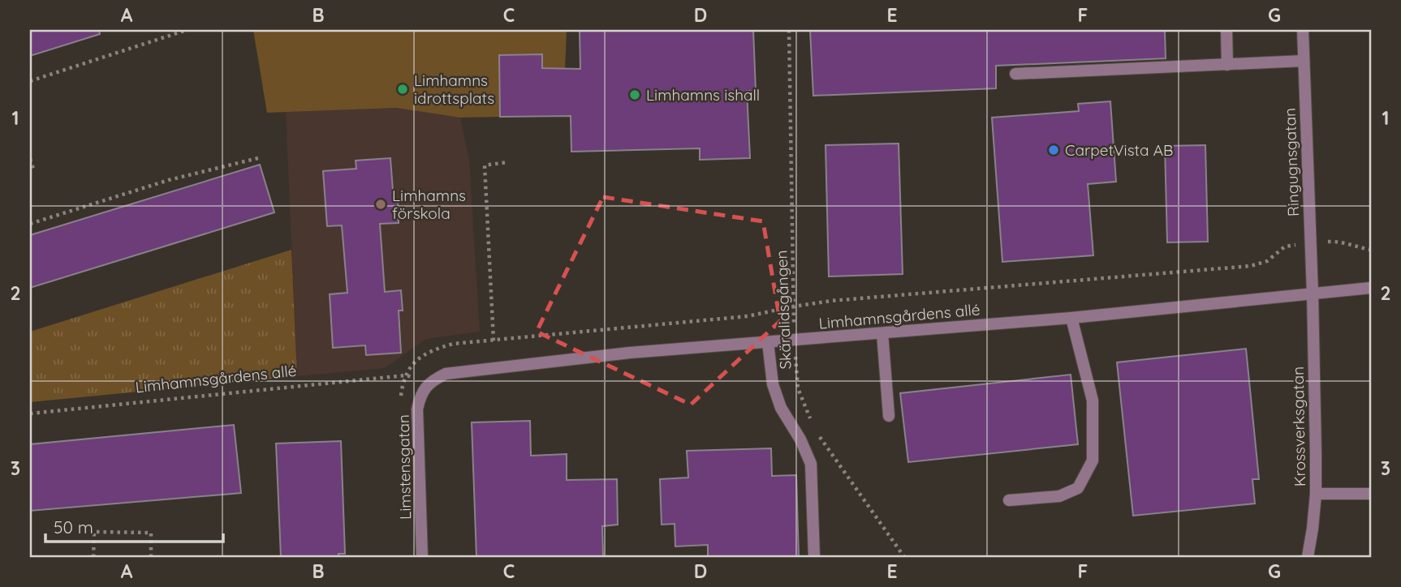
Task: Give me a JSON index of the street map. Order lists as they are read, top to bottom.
{
  "streets": {
    "street": [
      "Ringugnsgatan",
      "Limhamnsgårdens allé",
      "Krossverksgatan",
      "Limstensgatan"
    ],
    "path": ["Skäralidsgången"]
  },
  "crossings": [
    ["Ringugnsgatan", "Limhamnsgårdens allé"],
    ["Ringugnsgatan", "Krossverksgatan"],
    ["Skäralidsgången", "Limhamnsgårdens allé"],
    ["Limhamnsgårdens allé", "Krossverksgatan"],
    ["Limhamnsgårdens allé", "Limstensgatan"]
  ],
  "places": [
    "Limhamns idrottsplats",
    "Limhamns ishall",
    "CarpetVista AB",
    "Limhamns förskola"
  ],
  "scale_bar": "50 m",
  "grid": {
    "columns": [
      "A",
      "B",
      "C",
      "D",
      "E",
      "F",
      "G"
    ],
    "rows": ["1", "2", "3"]
  }
}
